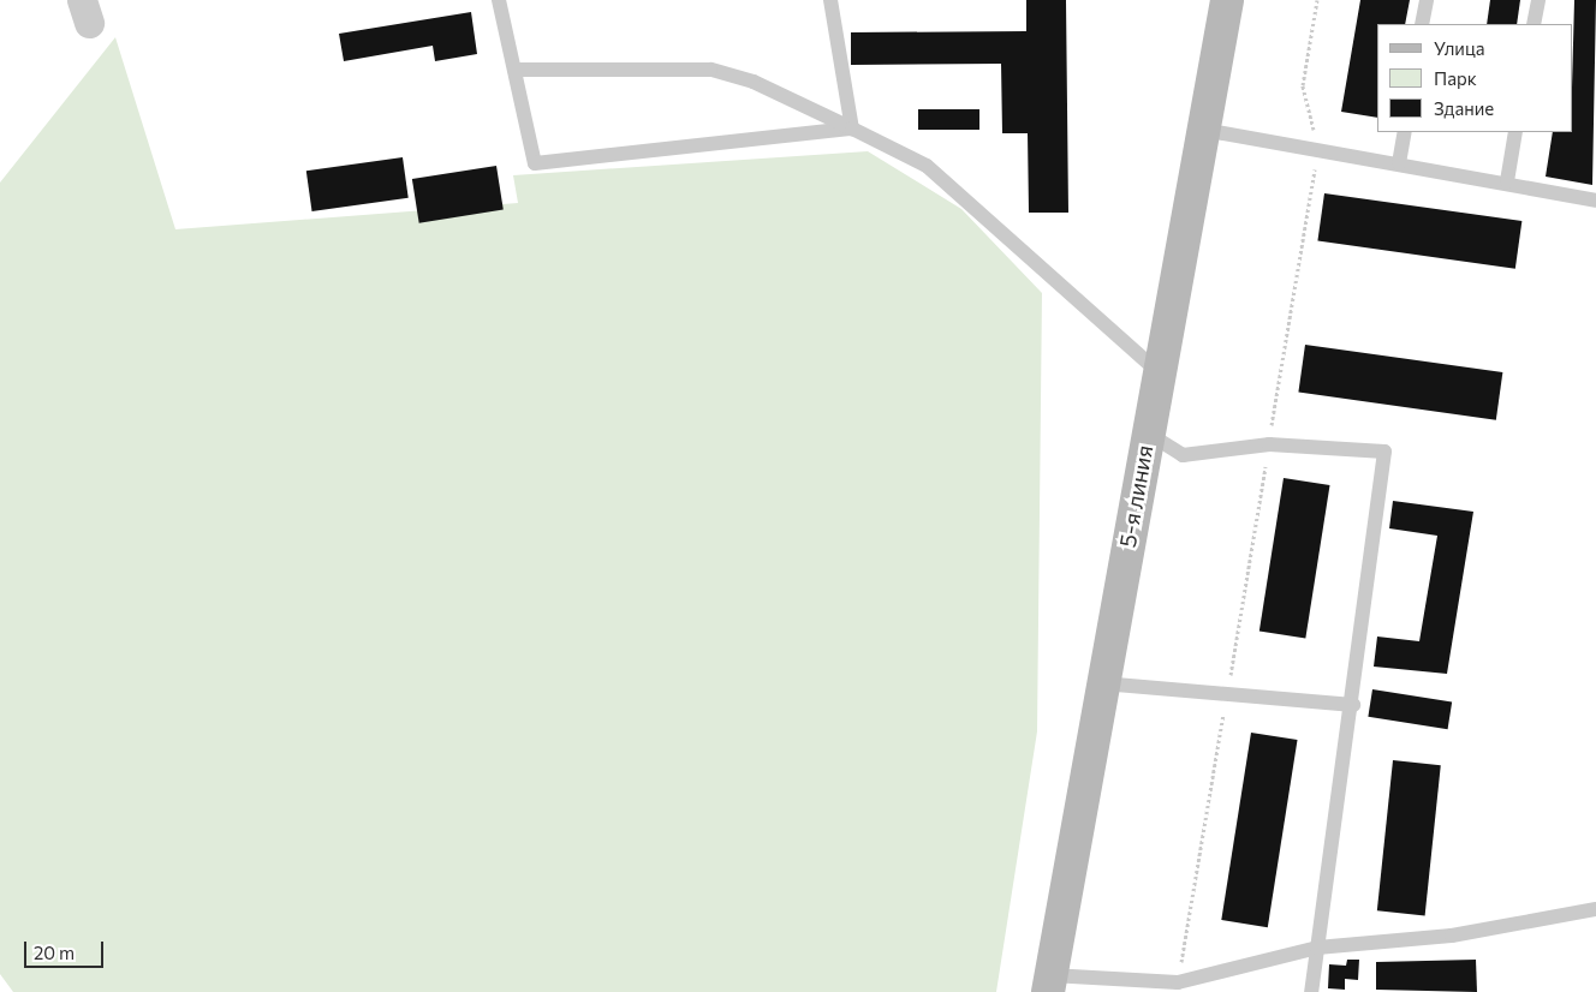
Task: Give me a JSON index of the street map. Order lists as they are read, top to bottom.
{
  "streets": {
    "street": ["5-я линия"]
  },
  "legend": ["Улица", "Парк", "Здание"],
  "scale_bar": "20 m"
}
